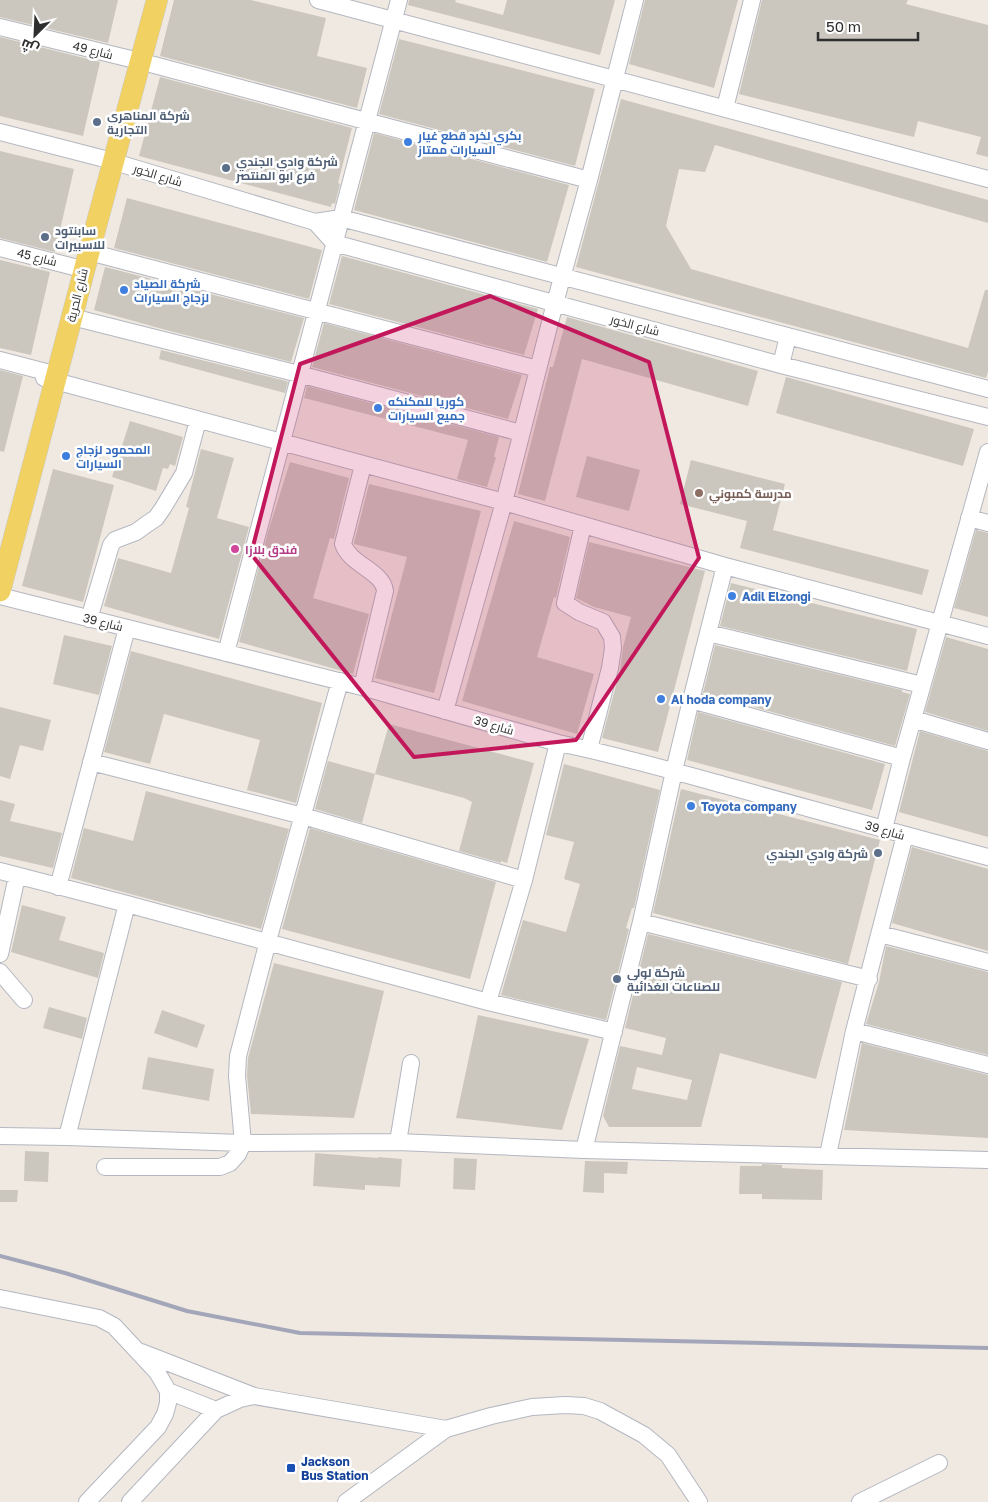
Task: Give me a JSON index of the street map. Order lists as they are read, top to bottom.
{
  "streets": {
    "main road": ["شارع الحرية"],
    "street": [
      "شارع 49",
      "شارع الخور",
      "شارع 45",
      "شارع 39"
    ]
  },
  "crossings": [
    ["شارع 49", "شارع الحرية"],
    ["شارع الخور", "شارع الحرية"],
    ["شارع 45", "شارع الحرية"]
  ],
  "places": {
    "other": [
      "شركة المناهري التجارية",
      "بكري لخرد قطع غيار السيارات ممتاز",
      "شركة وادي الجندي فرع ابو المنتصر",
      "سابنتود للاسبيرات",
      "شركة الصياد لزجاج السيارات",
      "كوريا للمكنكه جميع السيارات",
      "المحمود لزجاج السيارات",
      "مدرسة كمبوني",
      "فندق بلازا",
      "Adil Elzongi",
      "Al hoda company",
      "Toyota company",
      "شركة وادي الجندي",
      "شركة لولي للصناعات الغذائية"
    ],
    "transit": ["Jackson Bus Station"]
  },
  "scale_bar": "50 m",
  "north": "bottom left"
}
